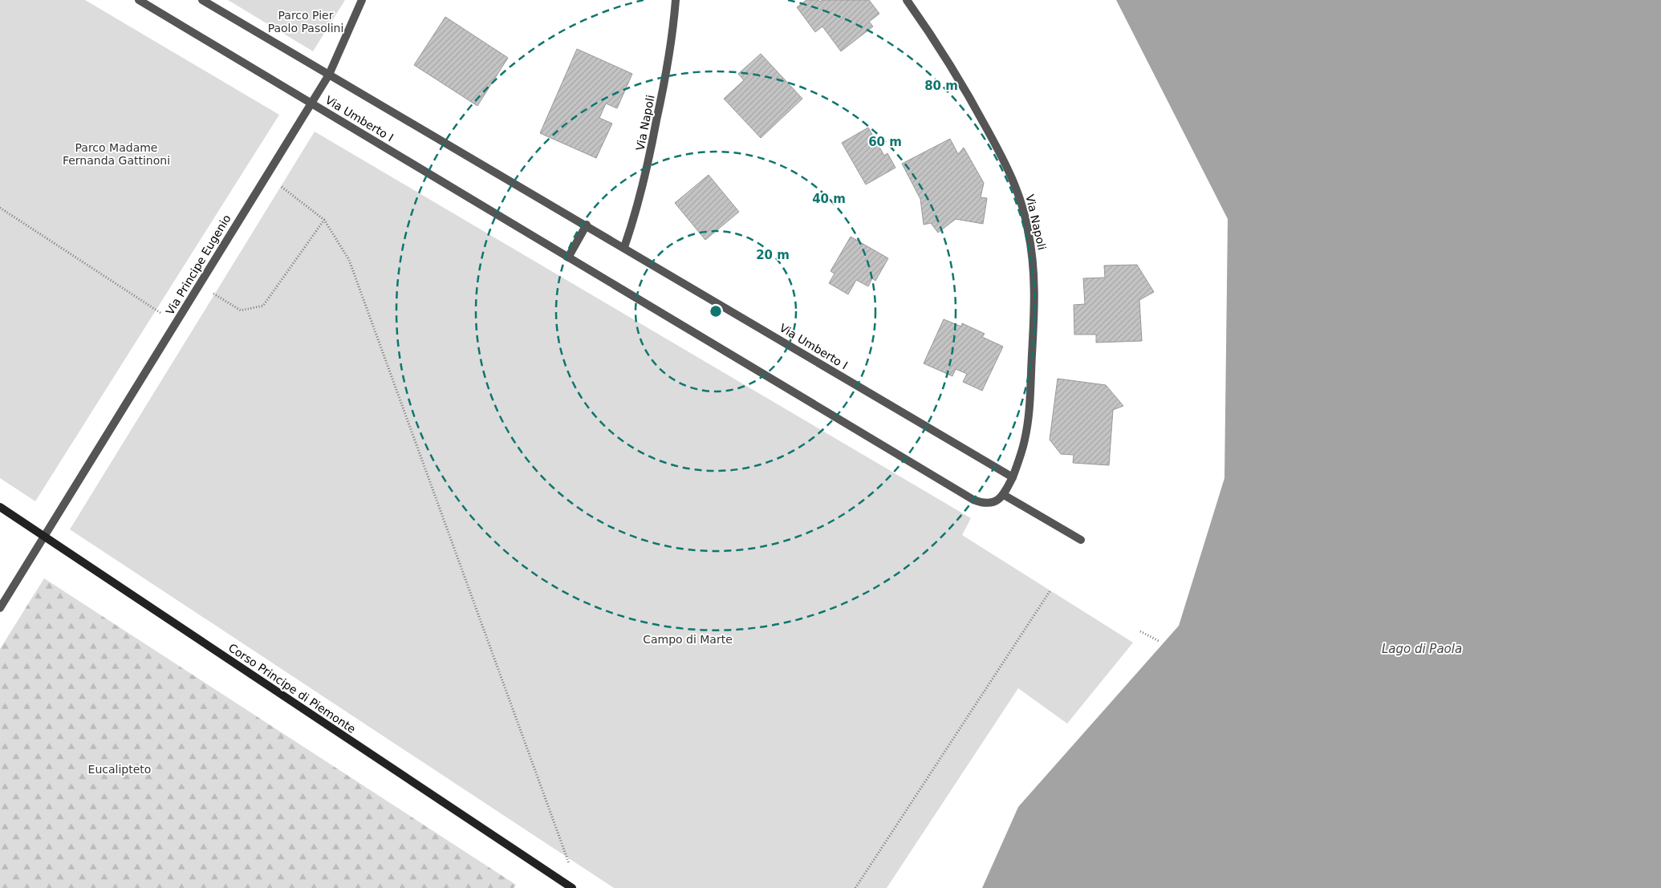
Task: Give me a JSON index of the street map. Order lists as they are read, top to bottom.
{
  "streets": {
    "street": [
      "Via Umberto I",
      "Via Napoli",
      "Via Principe Eugenio",
      "Corso Principe di Piemonte"
    ]
  },
  "crossings": [
    ["Via Umberto I", "Via Napoli"],
    ["Via Umberto I", "Via Principe Eugenio"],
    ["Via Principe Eugenio", "Corso Principe di Piemonte"]
  ],
  "water": ["Lago di Paola"],
  "parks": [
    "Parco Pier Paolo Pasolini",
    "Parco Madame Fernanda Gattinoni",
    "Campo di Marte",
    "Eucalipteto"
  ],
  "rings": [
    "80 m",
    "60 m",
    "40 m",
    "20 m"
  ]
}
